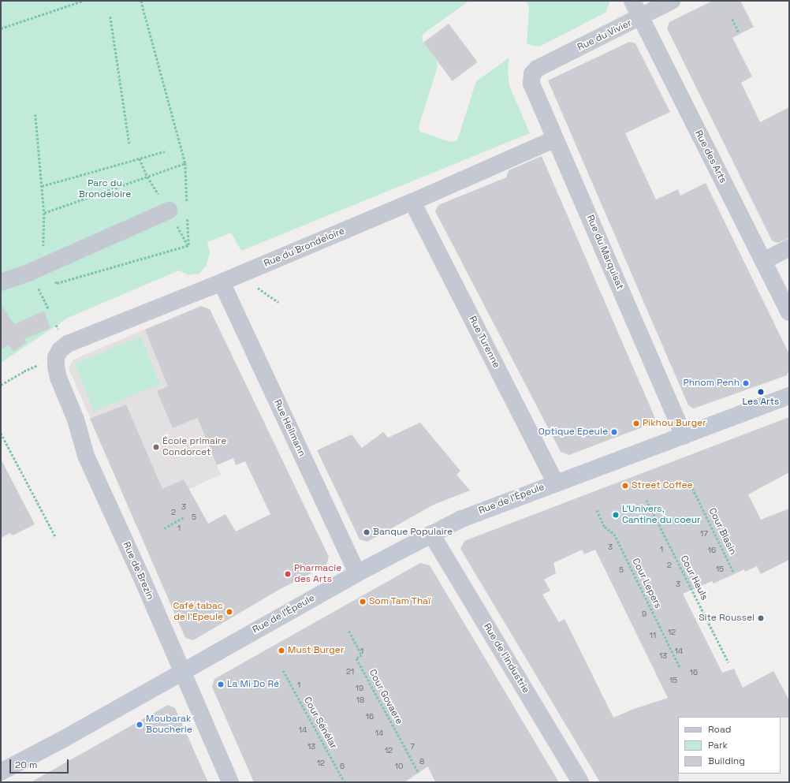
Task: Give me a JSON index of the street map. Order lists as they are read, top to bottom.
{
  "streets": {
    "street": [
      "Rue du Vivier",
      "Rue des Arts",
      "Rue du Brondeloire",
      "Rue du Marquisat",
      "Rue Turenne",
      "Rue Heilmann",
      "Rue de l'Épeule",
      "Rue de Brezin",
      "Rue de l'Industrie"
    ],
    "path": [
      "Cour Blasin",
      "Cour Heuls",
      "Cour Lepers",
      "Cour Govaere",
      "Cour Sénélar"
    ]
  },
  "crossings": [
    ["Rue du Vivier", "Rue des Arts"],
    ["Rue du Vivier", "Rue du Marquisat"],
    ["Rue du Brondeloire", "Rue du Marquisat"],
    ["Rue du Brondeloire", "Rue Turenne"],
    ["Rue du Brondeloire", "Rue Heilmann"],
    ["Rue du Brondeloire", "Rue de Brezin"],
    ["Rue du Marquisat", "Rue de l'Épeule"],
    ["Rue Turenne", "Rue de l'Épeule"],
    ["Rue Heilmann", "Rue de l'Épeule"],
    ["Rue de l'Épeule", "Rue de Brezin"],
    ["Rue de l'Épeule", "Rue de l'Industrie"]
  ],
  "parks": ["Parc du Brondeloire"],
  "places": [
    "Phnom Penh",
    "Les Arts",
    "Pikhou Burger",
    "Optique Epeule",
    "École primaire Condorcet",
    "Street Coffee",
    "L'Univers, Cantine du coeur",
    "Banque Populaire",
    "Pharmacie des Arts",
    "Som Tam Thaï",
    "Café tabac de l'Epeule",
    "Site Roussel",
    "Must Burger",
    "La Mi Do Ré",
    "Moubarak Boucherie"
  ],
  "house_numbers": [
    "3",
    "2",
    "5",
    "1",
    "17",
    "3",
    "1",
    "16",
    "2",
    "15",
    "5",
    "3",
    "9",
    "12",
    "11",
    "1",
    "14",
    "13",
    "21",
    "16",
    "15",
    "1",
    "19",
    "18",
    "16",
    "14",
    "14",
    "13",
    "7",
    "12",
    "8",
    "12",
    "6",
    "10"
  ],
  "legend": ["Road", "Park", "Building"],
  "scale_bar": "20 m"
}
